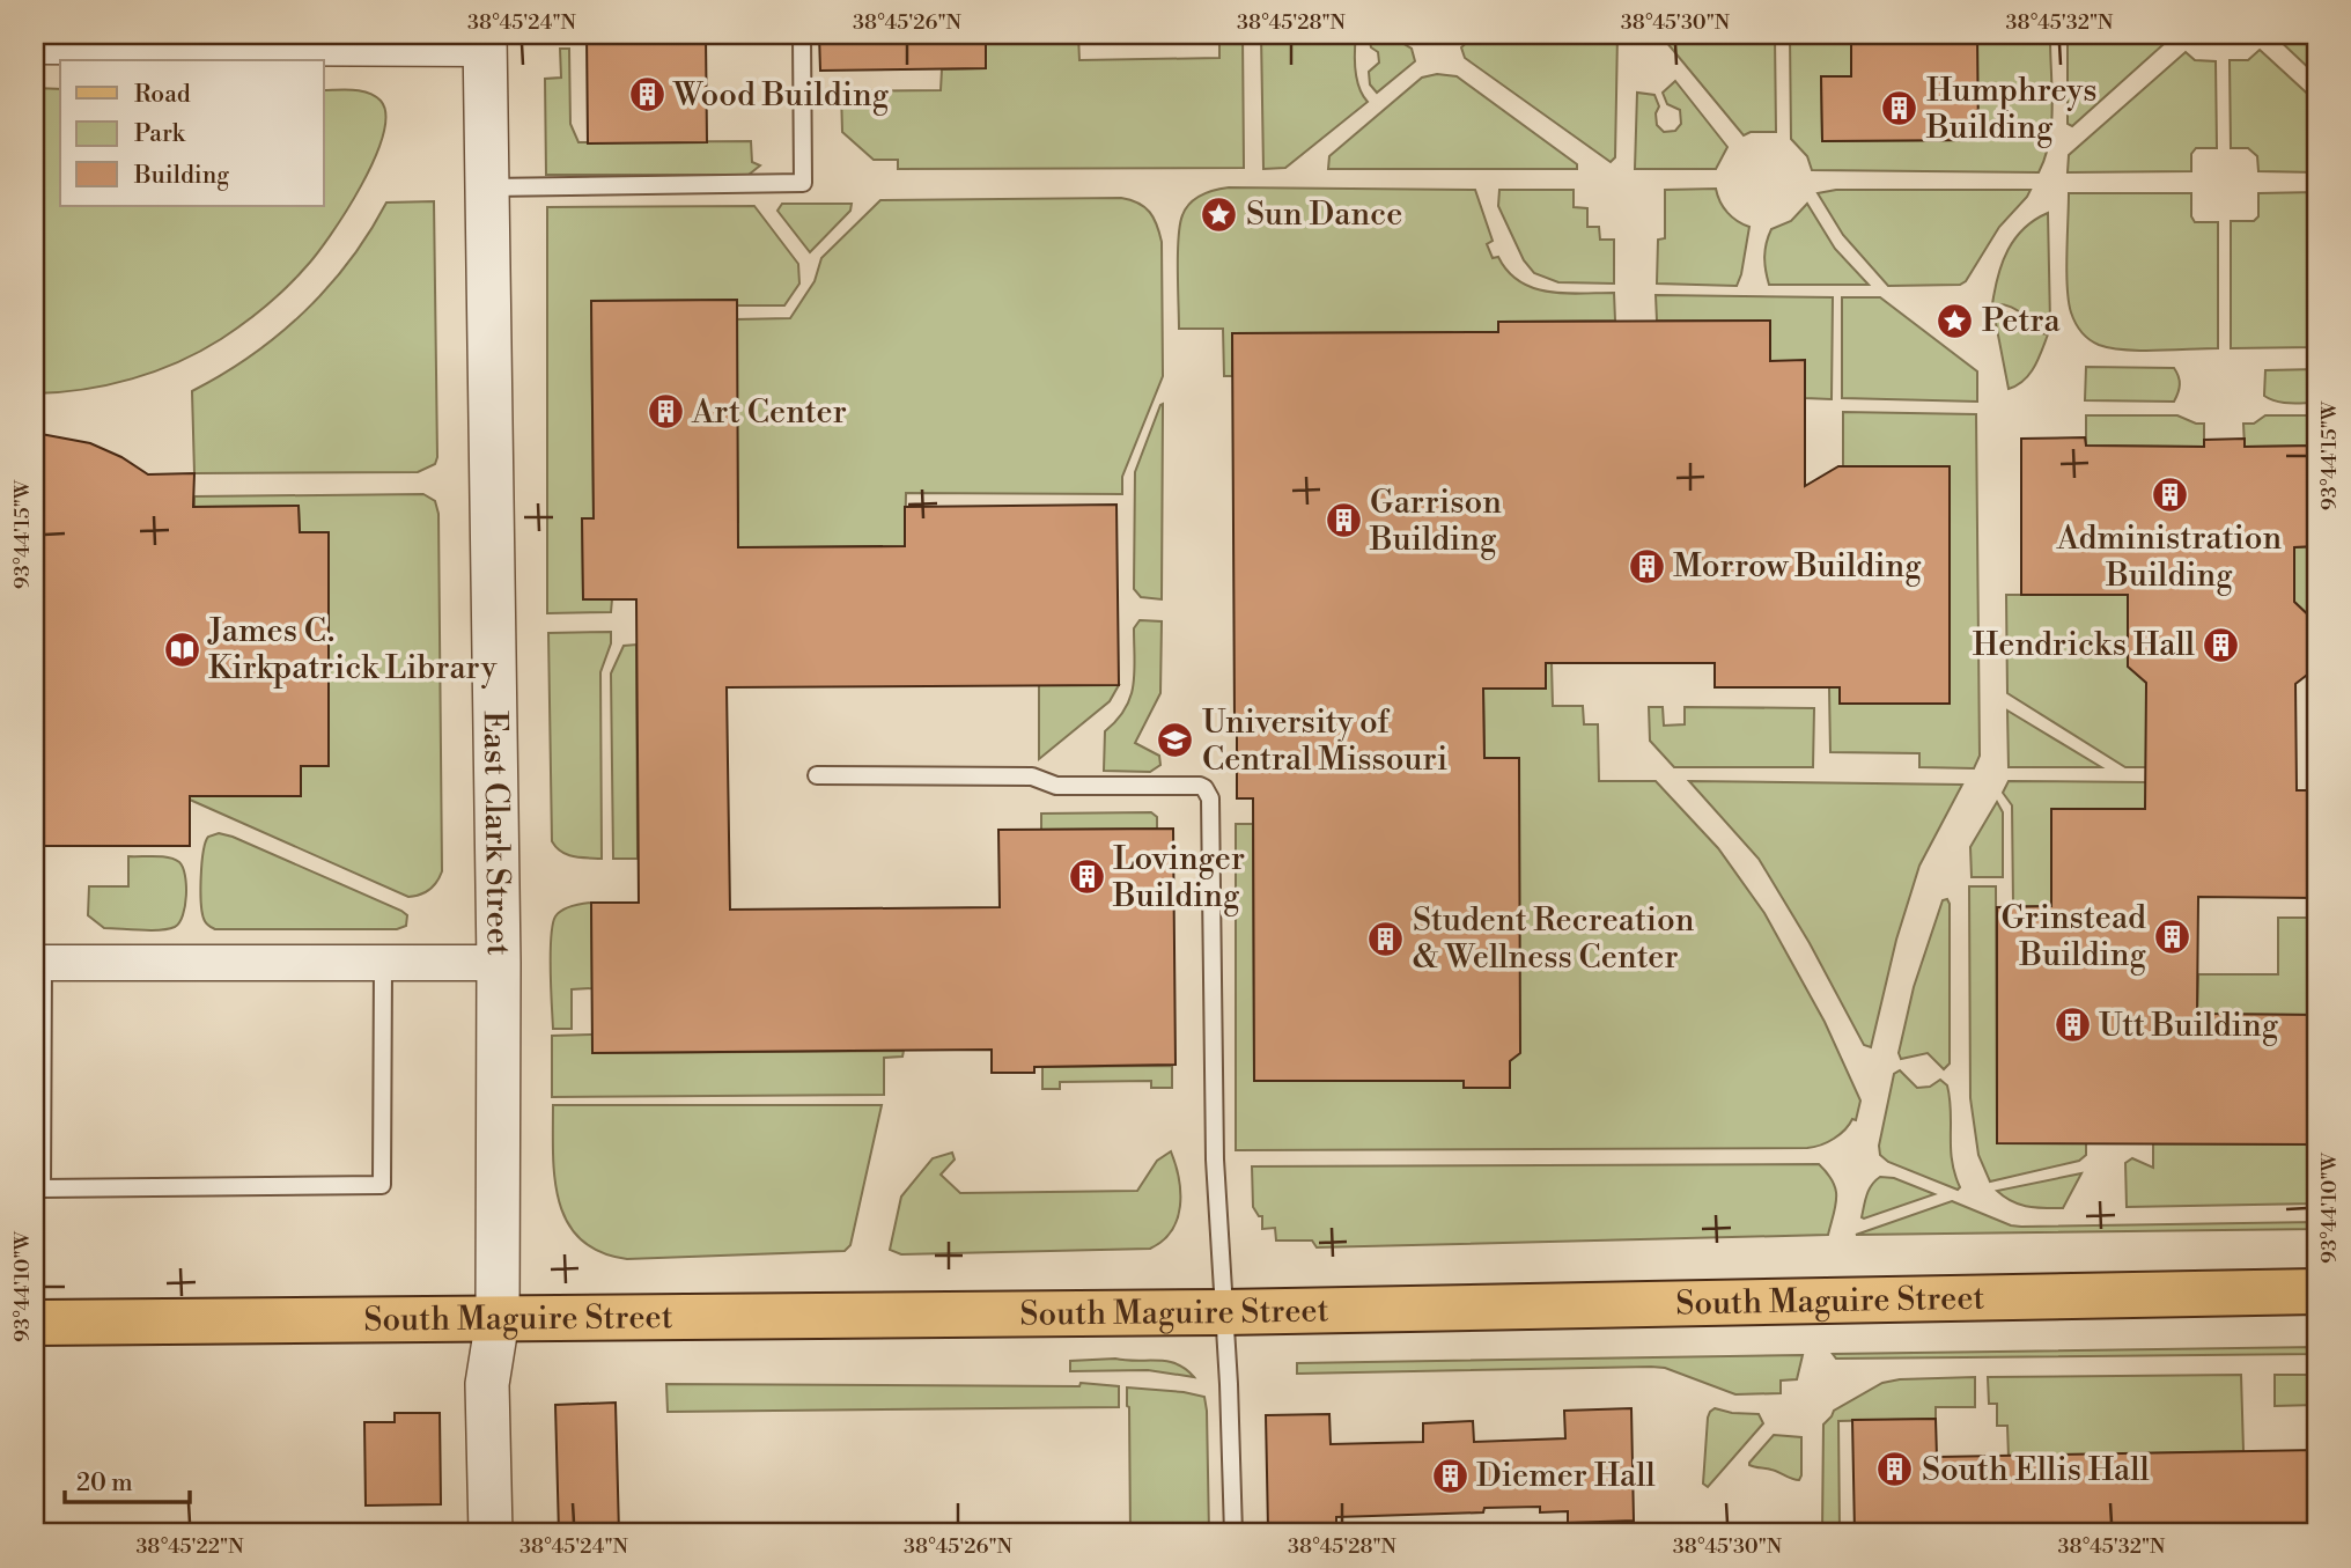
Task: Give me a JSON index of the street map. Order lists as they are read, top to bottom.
{
  "streets": {
    "main road": ["South Maguire Street"],
    "street": ["East Clark Street"]
  },
  "crossings": [
    ["East Clark Street", "South Maguire Street"]
  ],
  "places": {
    "building": [
      "Wood Building",
      "Humphreys Building",
      "Art Center",
      "Administration Building",
      "Garrison Building",
      "Morrow Building",
      "Hendricks Hall",
      "Lovinger Building",
      "Grinstead Building",
      "Student Recreation & Wellness Center",
      "Utt Building",
      "South Ellis Hall",
      "Diemer Hall"
    ],
    "place": ["Sun Dance", "Petra"],
    "library": ["James C. Kirkpatrick Library"],
    "school or university": ["University of Central Missouri"]
  },
  "legend": ["Road", "Park", "Building"],
  "scale_bar": "20 m",
  "coordinates": [
    "38°45'24\"N",
    "38°45'26\"N",
    "38°45'28\"N",
    "38°45'30\"N",
    "38°45'32\"N",
    "93°44'15\"W",
    "93°44'10\"W",
    "38°45'22\"N"
  ]
}
